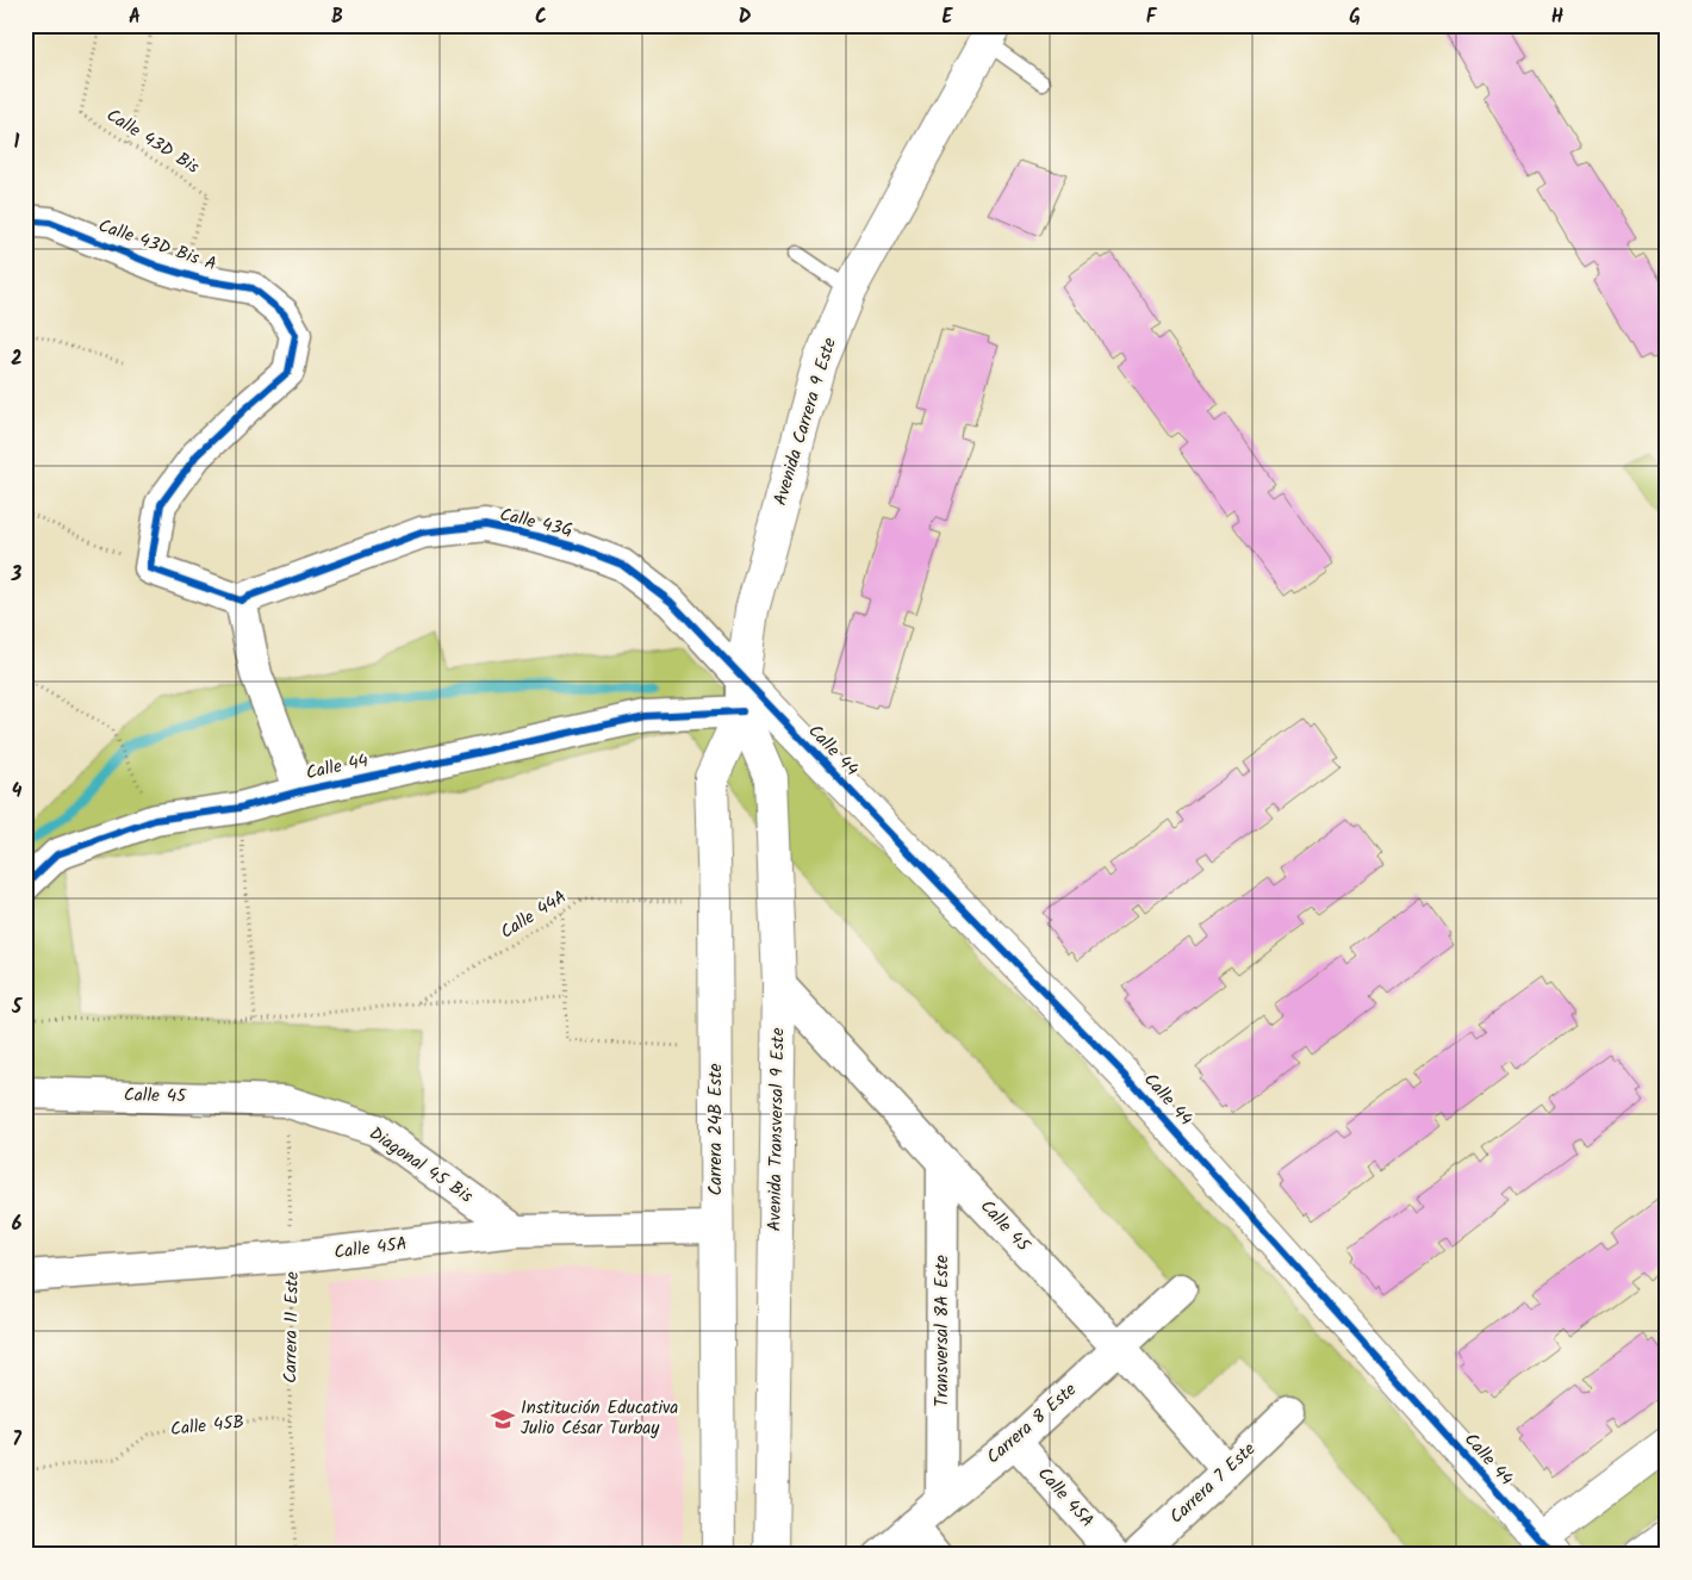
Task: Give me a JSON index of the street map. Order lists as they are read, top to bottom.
{
  "streets": {
    "main road": [
      "Avenida Carrera 9 Este",
      "Calle 44",
      "Carrera 24B Este",
      "Avenida Transversal 9 Este"
    ],
    "street": [
      "Calle 43D Bis A",
      "Calle 43G",
      "Calle 45",
      "Diagonal 45 Bis",
      "Calle 45A",
      "Transversal 8A Este",
      "Carrera 8 Este",
      "Carrera 7 Este"
    ],
    "path": [
      "Calle 43D Bis",
      "Calle 44A",
      "Carrera 11 Este",
      "Calle 45B"
    ]
  },
  "crossings": [
    ["Calle 43D Bis", "Calle 43D Bis A"],
    ["Avenida Carrera 9 Este", "Calle 43G"],
    ["Avenida Carrera 9 Este", "Calle 44"],
    ["Avenida Carrera 9 Este", "Carrera 24B Este"],
    ["Avenida Carrera 9 Este", "Avenida Transversal 9 Este"],
    ["Calle 43G", "Calle 44"],
    ["Calle 44", "Carrera 24B Este"],
    ["Calle 44", "Avenida Transversal 9 Este"],
    ["Calle 44A", "Carrera 24B Este"],
    ["Calle 45", "Avenida Transversal 9 Este"],
    ["Calle 45", "Diagonal 45 Bis"],
    ["Calle 45", "Carrera 11 Este"],
    ["Calle 45", "Transversal 8A Este"],
    ["Calle 45", "Carrera 8 Este"],
    ["Calle 45", "Carrera 7 Este"],
    ["Carrera 24B Este", "Avenida Transversal 9 Este"],
    ["Carrera 24B Este", "Calle 45A"],
    ["Diagonal 45 Bis", "Calle 45A"],
    ["Diagonal 45 Bis", "Carrera 11 Este"],
    ["Calle 45A", "Carrera 11 Este"],
    ["Calle 45A", "Carrera 8 Este"],
    ["Carrera 11 Este", "Calle 45B"],
    ["Transversal 8A Este", "Carrera 8 Este"]
  ],
  "places": {
    "school or university": ["Institución Educativa Julio César Turbay"]
  },
  "grid": {
    "columns": [
      "A",
      "B",
      "C",
      "D",
      "E",
      "F",
      "G",
      "H"
    ],
    "rows": [
      "1",
      "2",
      "3",
      "4",
      "5",
      "6",
      "7"
    ]
  }
}
